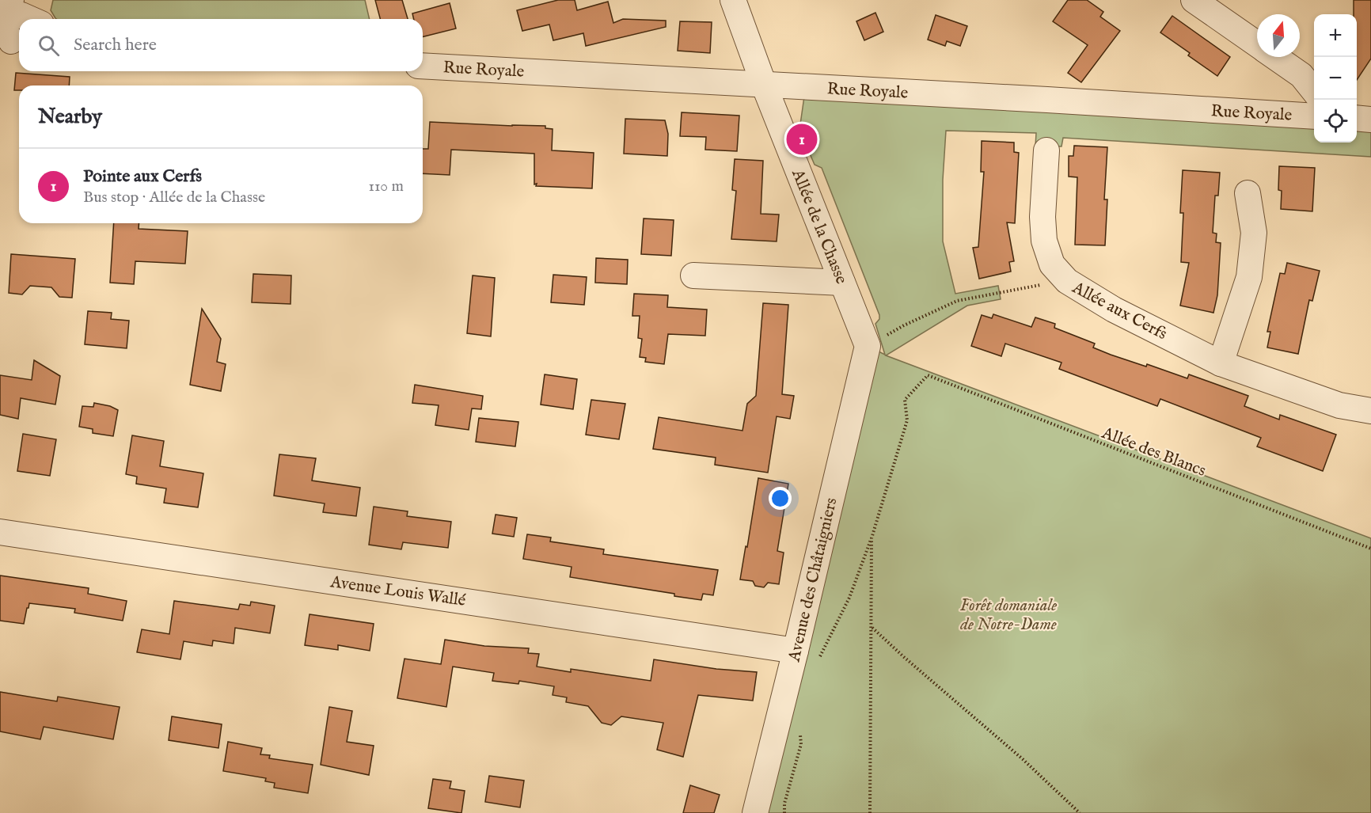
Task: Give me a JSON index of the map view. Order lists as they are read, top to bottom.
{
  "streets": {
    "street": [
      "Rue Royale",
      "Allée de la Chasse",
      "Allée aux Cerfs",
      "Avenue des Châtaigniers",
      "Avenue Louis Wallé"
    ],
    "path": ["Allée des Blancs"]
  },
  "crossings": [
    ["Rue Royale", "Allée de la Chasse"],
    ["Allée de la Chasse", "Avenue des Châtaigniers"],
    ["Avenue des Châtaigniers", "Avenue Louis Wallé"]
  ],
  "parks": ["Forêt domaniale de Notre-Dame"],
  "north": "top",
  "page": {
    "map_buttons": ["+", "−"],
    "search": "Search here",
    "heading": "Nearby",
    "pins": "1",
    "list": [
      {
        "mark": "1",
        "name": "Pointe aux Cerfs",
        "note": "Bus stop · Allée de la Chasse",
        "value": "110 m"
      }
    ]
  }
}
